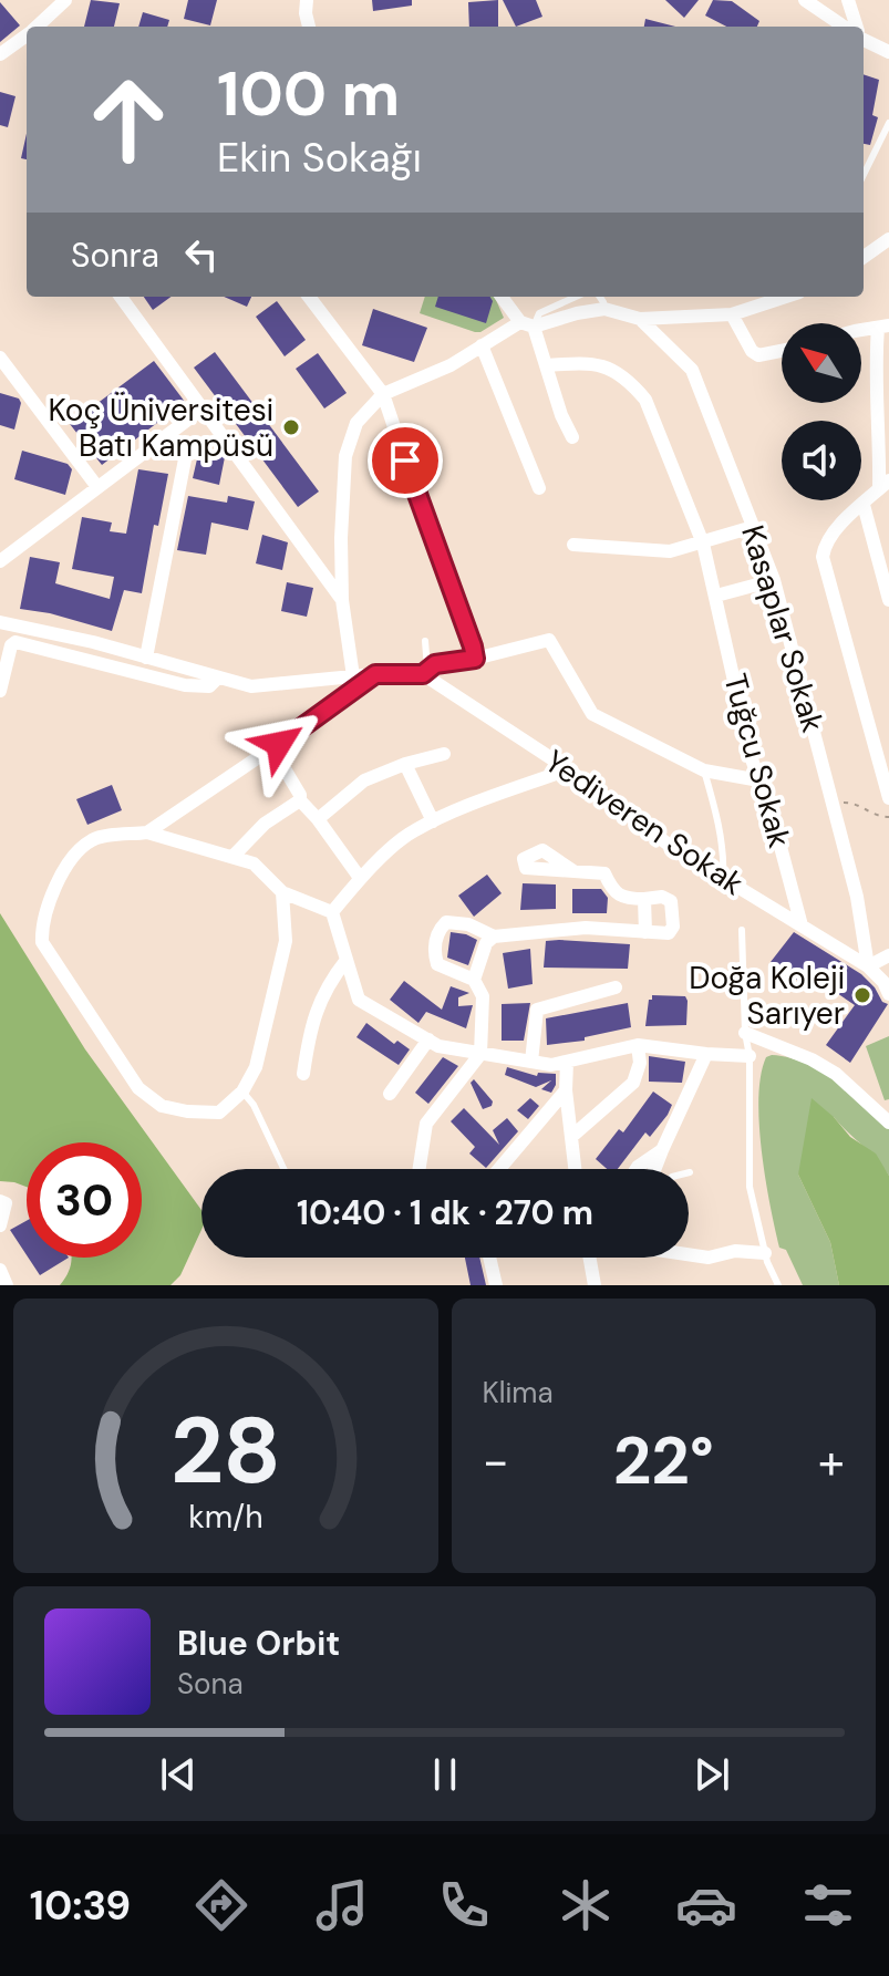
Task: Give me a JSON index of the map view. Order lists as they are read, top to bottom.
{
  "streets": {
    "street": ["Kasaplar Sokak", "Tuğcu Sokak", "Yediveren Sokak"]
  },
  "crossings": [
    ["Kasaplar Sokak", "Yediveren Sokak"],
    ["Tuğcu Sokak", "Yediveren Sokak"]
  ],
  "places": ["Koç Üniversitesi Batı Kampüsü", "Doğa Koleji Sarıyer"],
  "north": "top left",
  "page": {
    "turn": ["100 m", "Ekin Sokağı"],
    "then": "Sonra",
    "limit": "30",
    "trip": "10:40 · 1 dk · 270 m",
    "tile": "Klima",
    "heat": ["−", "22°", "+"],
    "song": ["Blue Orbit", "Sona"],
    "tabs": "10:39",
    "gauge": ["28", "km/h"]
  }
}
